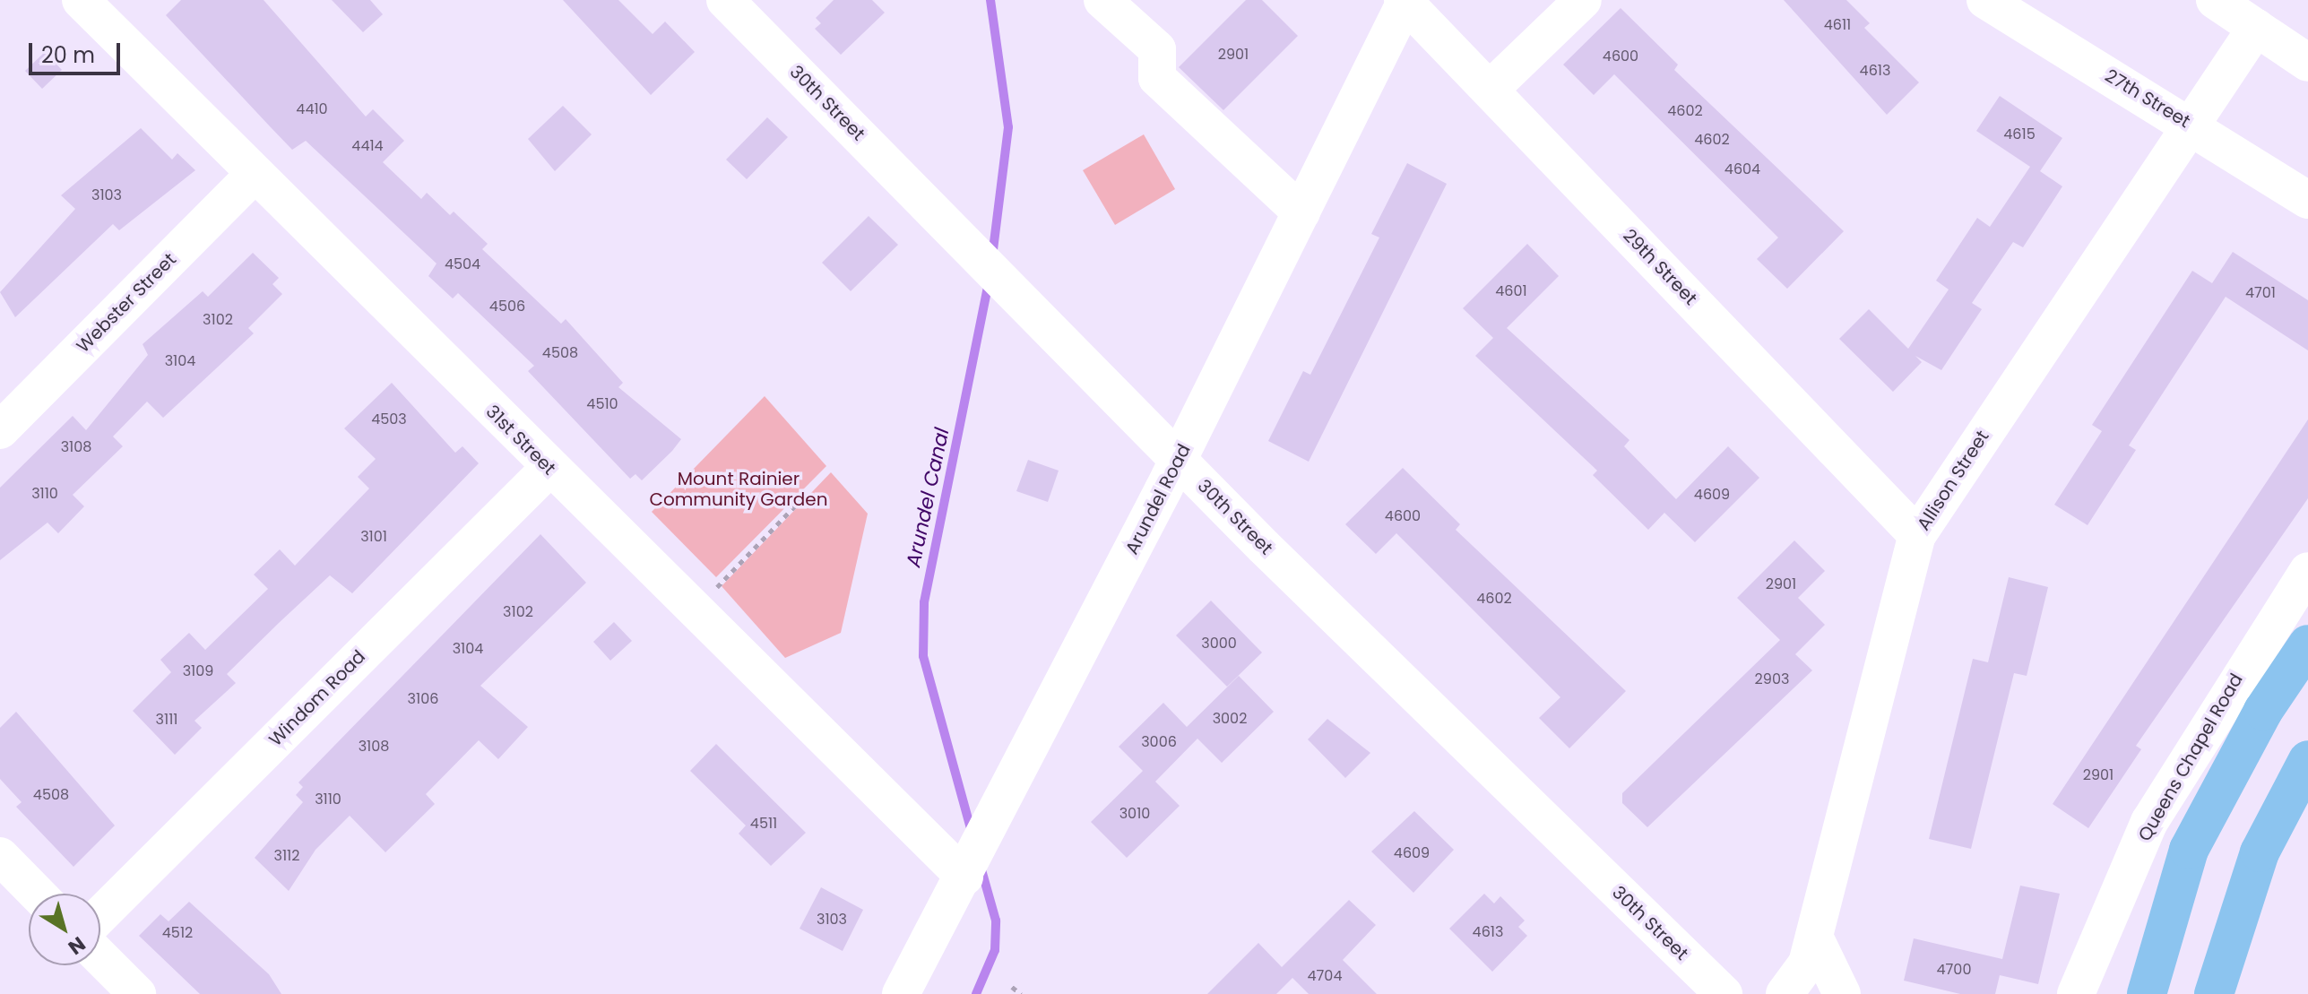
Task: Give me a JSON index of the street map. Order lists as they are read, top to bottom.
{
  "streets": {
    "street": [
      "27th Street",
      "30th Street",
      "29th Street",
      "Webster Street",
      "31st Street",
      "Allison Street",
      "Arundel Road",
      "Windom Road",
      "Queens Chapel Road"
    ]
  },
  "crossings": [
    ["27th Street", "Allison Street"],
    ["30th Street", "Arundel Road"],
    ["29th Street", "Allison Street"],
    ["29th Street", "Arundel Road"],
    ["Webster Street", "31st Street"],
    ["31st Street", "Arundel Road"],
    ["31st Street", "Windom Road"]
  ],
  "water": ["Arundel Canal"],
  "parks": ["Mount Rainier Community Garden"],
  "house_numbers": [
    "4611",
    "2901",
    "4600",
    "4613",
    "4410",
    "4602",
    "4615",
    "4602",
    "4414",
    "4604",
    "3103",
    "4504",
    "4601",
    "4701",
    "4506",
    "3102",
    "4508",
    "3104",
    "4510",
    "4503",
    "3108",
    "3110",
    "4609",
    "4600",
    "3101",
    "2901",
    "4602",
    "3102",
    "3000",
    "3104",
    "3109",
    "2903",
    "3106",
    "3002",
    "3111",
    "3006",
    "3108",
    "2901",
    "4508",
    "3110",
    "3010",
    "4511",
    "4609",
    "3112",
    "3103",
    "4613",
    "4512",
    "4700",
    "4704"
  ],
  "scale_bar": "20 m",
  "north": "bottom right"
}
